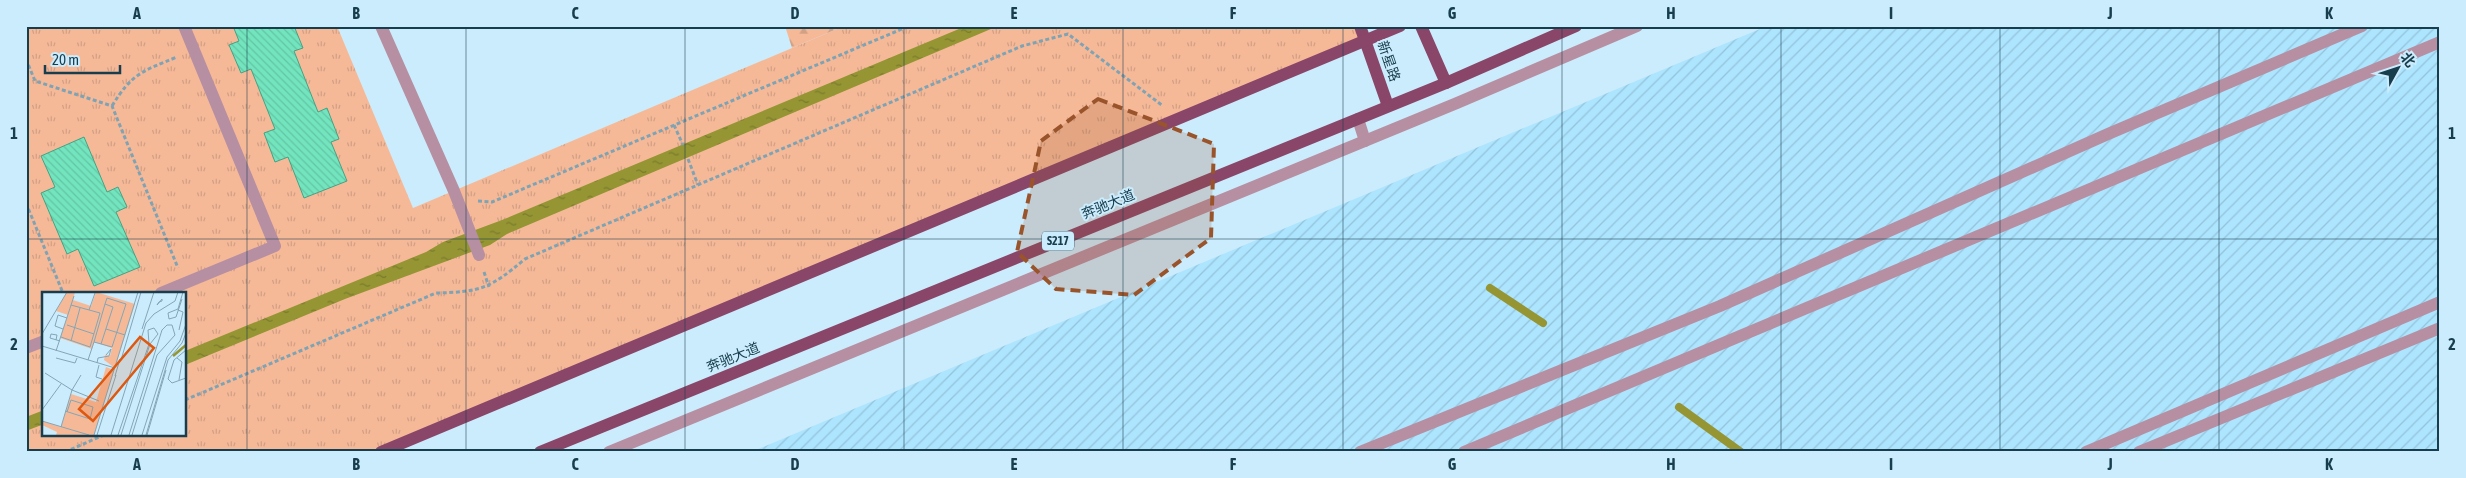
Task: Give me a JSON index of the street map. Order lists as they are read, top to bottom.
{
  "streets": {
    "main road": ["新星路", "奔驰大道", "S217"]
  },
  "crossings": [
    ["新星路", "奔驰大道"]
  ],
  "scale_bar": "20 m",
  "north": "top right",
  "grid": {
    "columns": [
      "A",
      "B",
      "C",
      "D",
      "E",
      "F",
      "G",
      "H",
      "I",
      "J",
      "K"
    ],
    "rows": ["1", "2"]
  }
}
